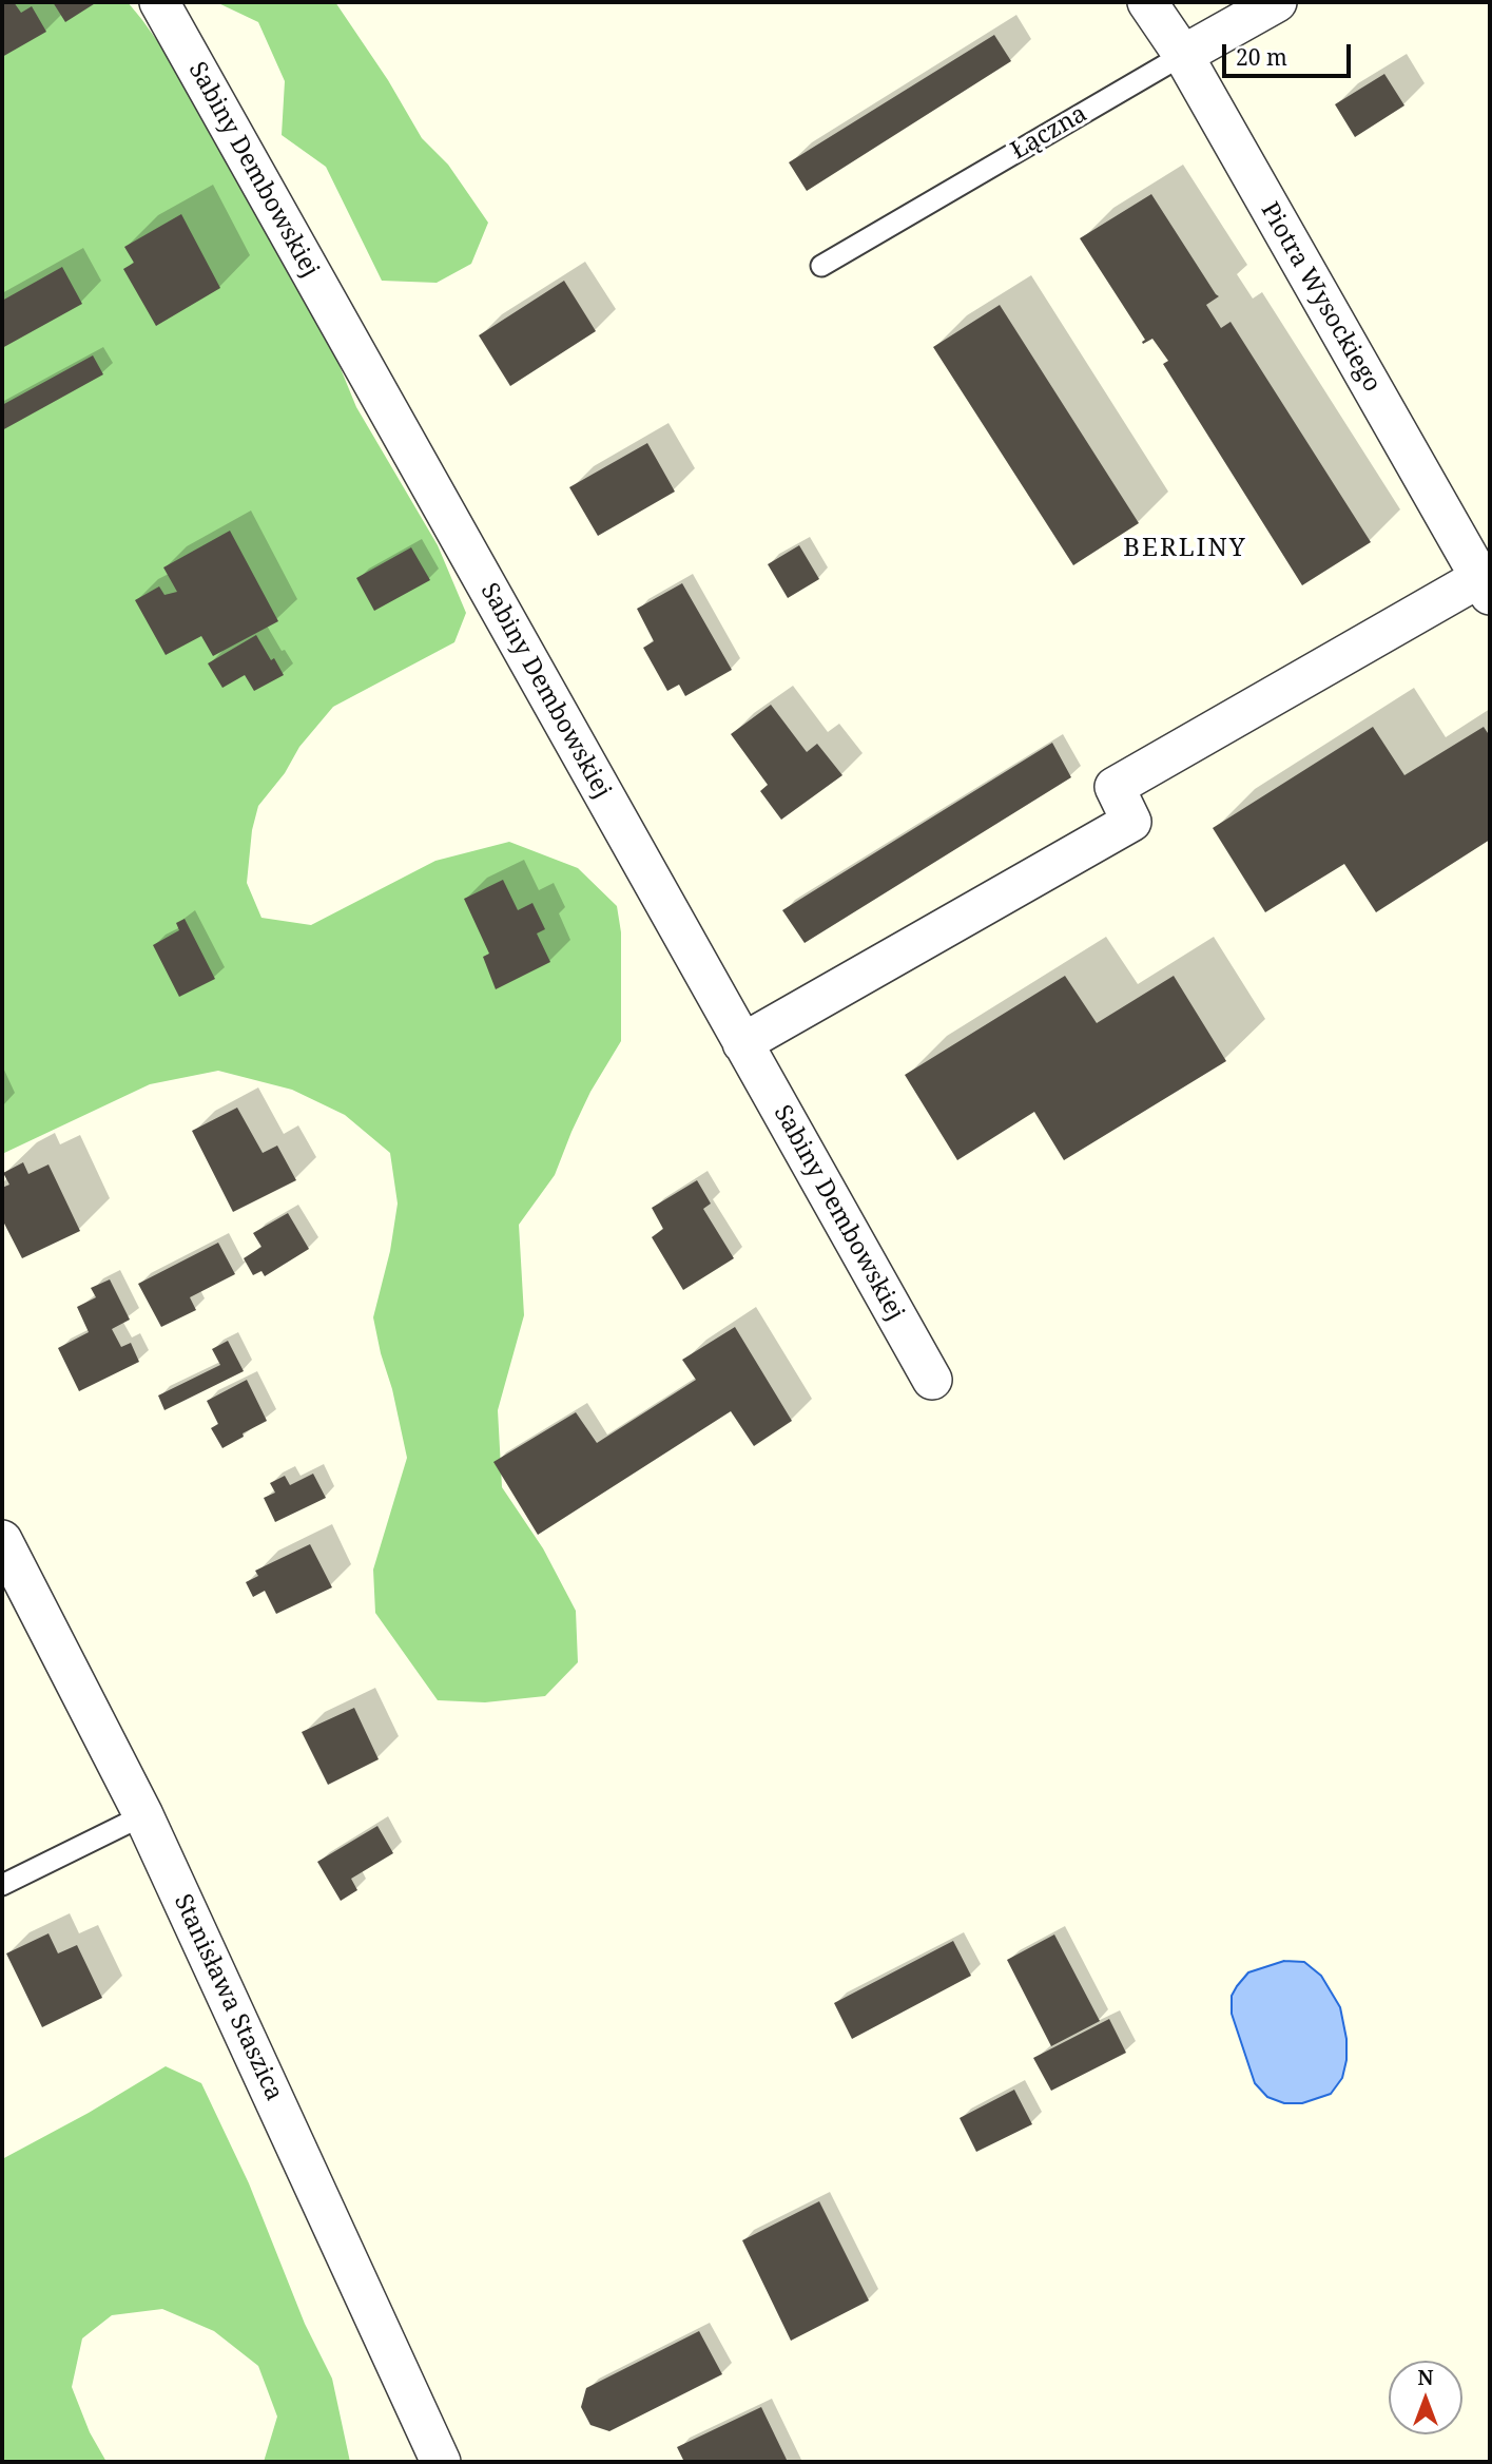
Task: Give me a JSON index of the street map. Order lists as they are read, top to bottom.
{
  "streets": {
    "street": [
      "Łączna",
      "Sabiny Dembowskiej",
      "Piotra Wysockiego",
      "Stanisława Staszica"
    ]
  },
  "crossings": [
    ["Łączna", "Piotra Wysockiego"]
  ],
  "districts": ["BERLINY"],
  "scale_bar": "20 m",
  "north": "top"
}
